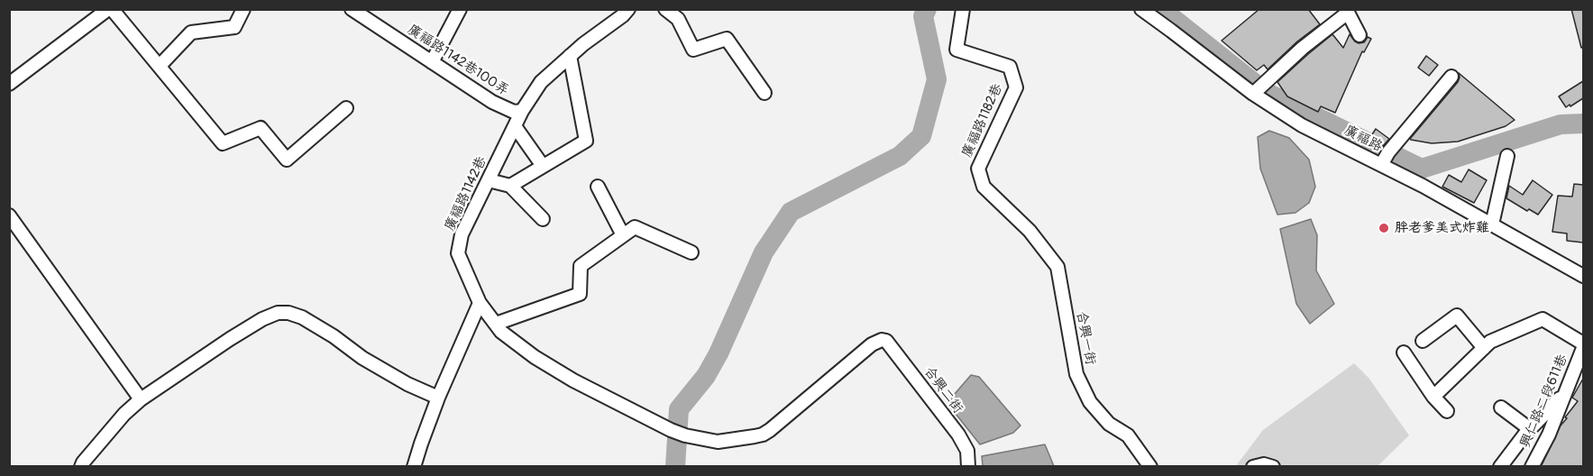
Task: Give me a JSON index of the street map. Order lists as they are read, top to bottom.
{
  "streets": {
    "street": [
      "廣福路1142巷100弄",
      "廣福路1182巷",
      "廣福路",
      "廣福路1142巷",
      "合興一街",
      "合興二街",
      "興仁路二段611巷"
    ]
  },
  "crossings": [
    ["廣福路1142巷100弄", "廣福路1142巷"],
    ["廣福路1182巷", "合興一街"],
    ["廣福路1142巷", "合興二街"]
  ],
  "places": ["胖老爹美式炸雞"]
}
